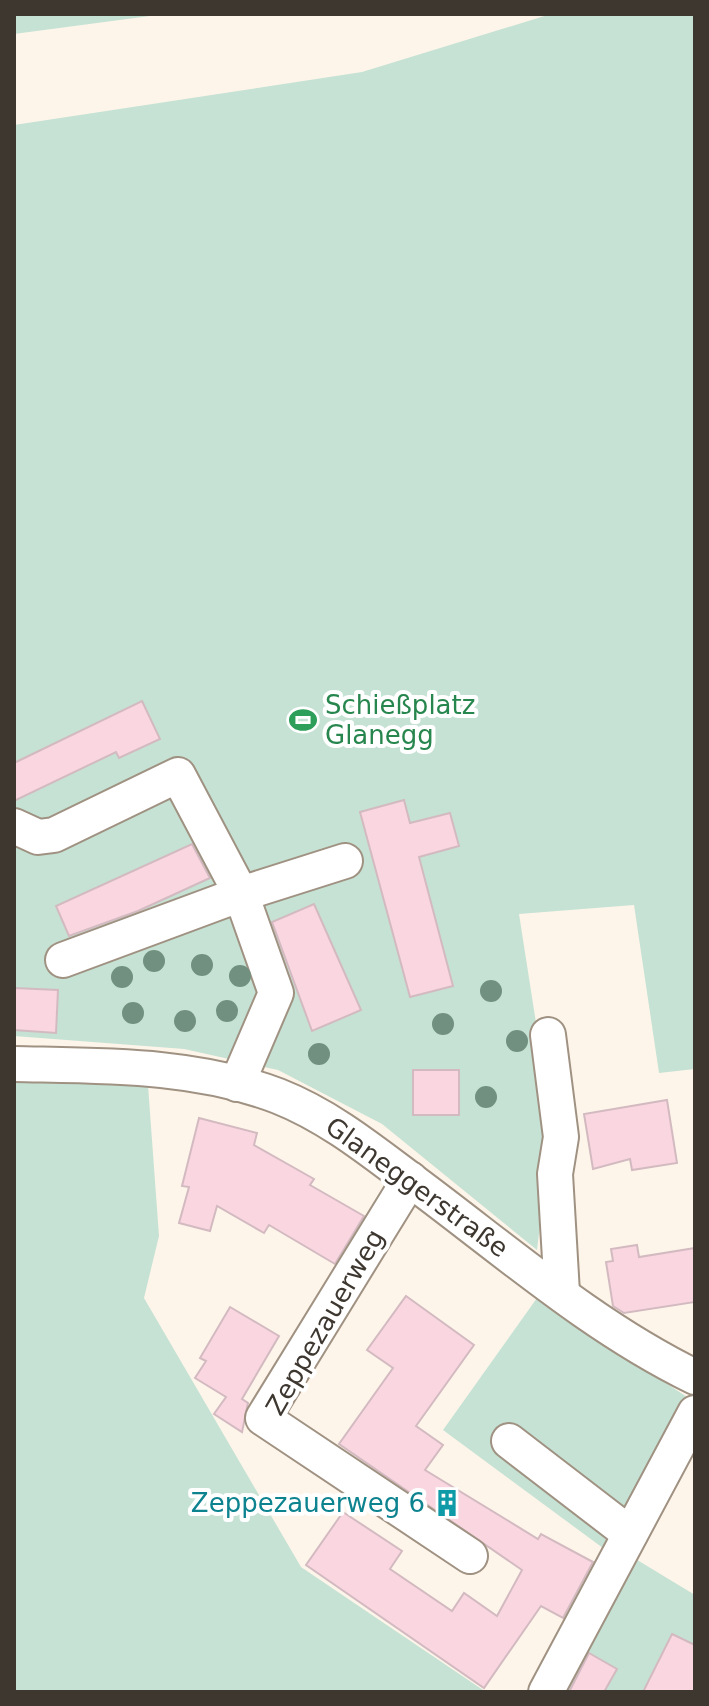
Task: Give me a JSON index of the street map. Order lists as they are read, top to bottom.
{
  "streets": {
    "street": ["Glaneggerstraße", "Zeppezauerweg"]
  },
  "crossings": [
    ["Glaneggerstraße", "Zeppezauerweg"]
  ],
  "places": {
    "sports": ["Schießplatz Glanegg"],
    "building": ["Zeppezauerweg 6"]
  }
}
